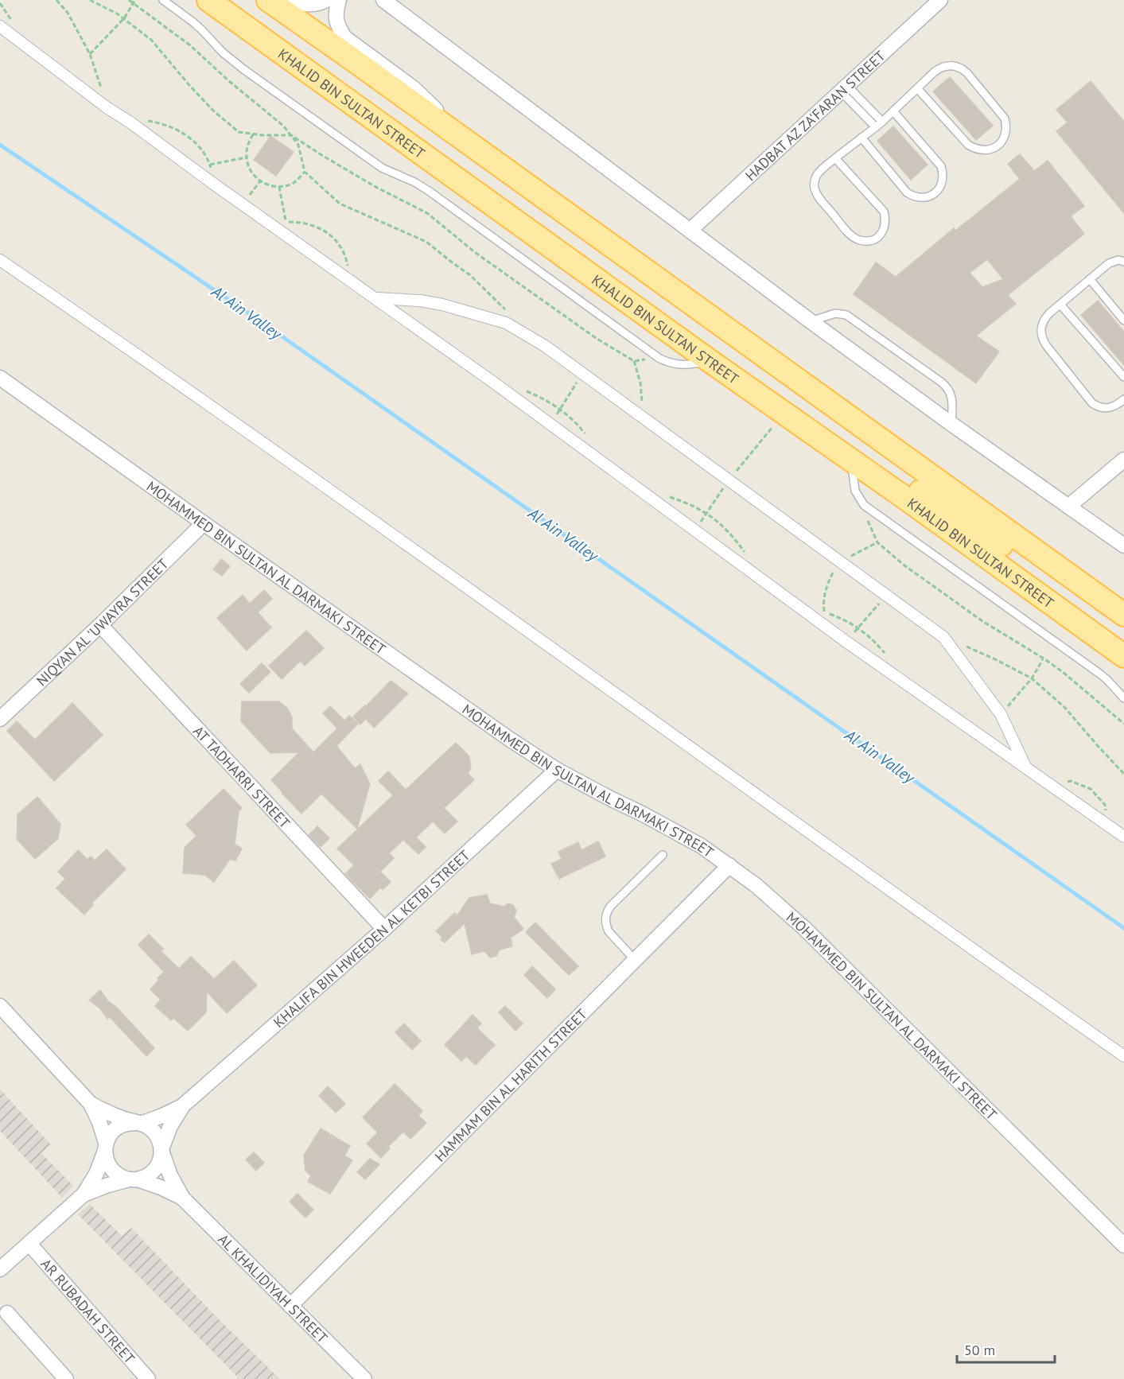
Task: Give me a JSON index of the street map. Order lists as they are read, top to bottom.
{
  "streets": {
    "main road": ["KHALID BIN SULTAN STREET"],
    "street": [
      "HADBAT AZ ZA'FARAN STREET",
      "MOHAMMED BIN SULTAN AL DARMAKI STREET",
      "NIQYAN AL 'UWAYRA STREET",
      "AT TADHARRI STREET",
      "KHALIFA BIN HWEEDEN AL KETBI STREET",
      "HAMMAM BIN AL HARITH STREET",
      "AL KHALIDIYAH STREET",
      "AR RUBADAH STREET"
    ]
  },
  "crossings": [
    ["MOHAMMED BIN SULTAN AL DARMAKI STREET", "NIQYAN AL 'UWAYRA STREET"],
    ["MOHAMMED BIN SULTAN AL DARMAKI STREET", "KHALIFA BIN HWEEDEN AL KETBI STREET"],
    ["MOHAMMED BIN SULTAN AL DARMAKI STREET", "HAMMAM BIN AL HARITH STREET"],
    ["NIQYAN AL 'UWAYRA STREET", "AT TADHARRI STREET"],
    ["AT TADHARRI STREET", "KHALIFA BIN HWEEDEN AL KETBI STREET"],
    ["KHALIFA BIN HWEEDEN AL KETBI STREET", "AL KHALIDIYAH STREET"],
    ["HAMMAM BIN AL HARITH STREET", "AL KHALIDIYAH STREET"]
  ],
  "water": ["Al Ain Valley"],
  "scale_bar": "50 m"
}
